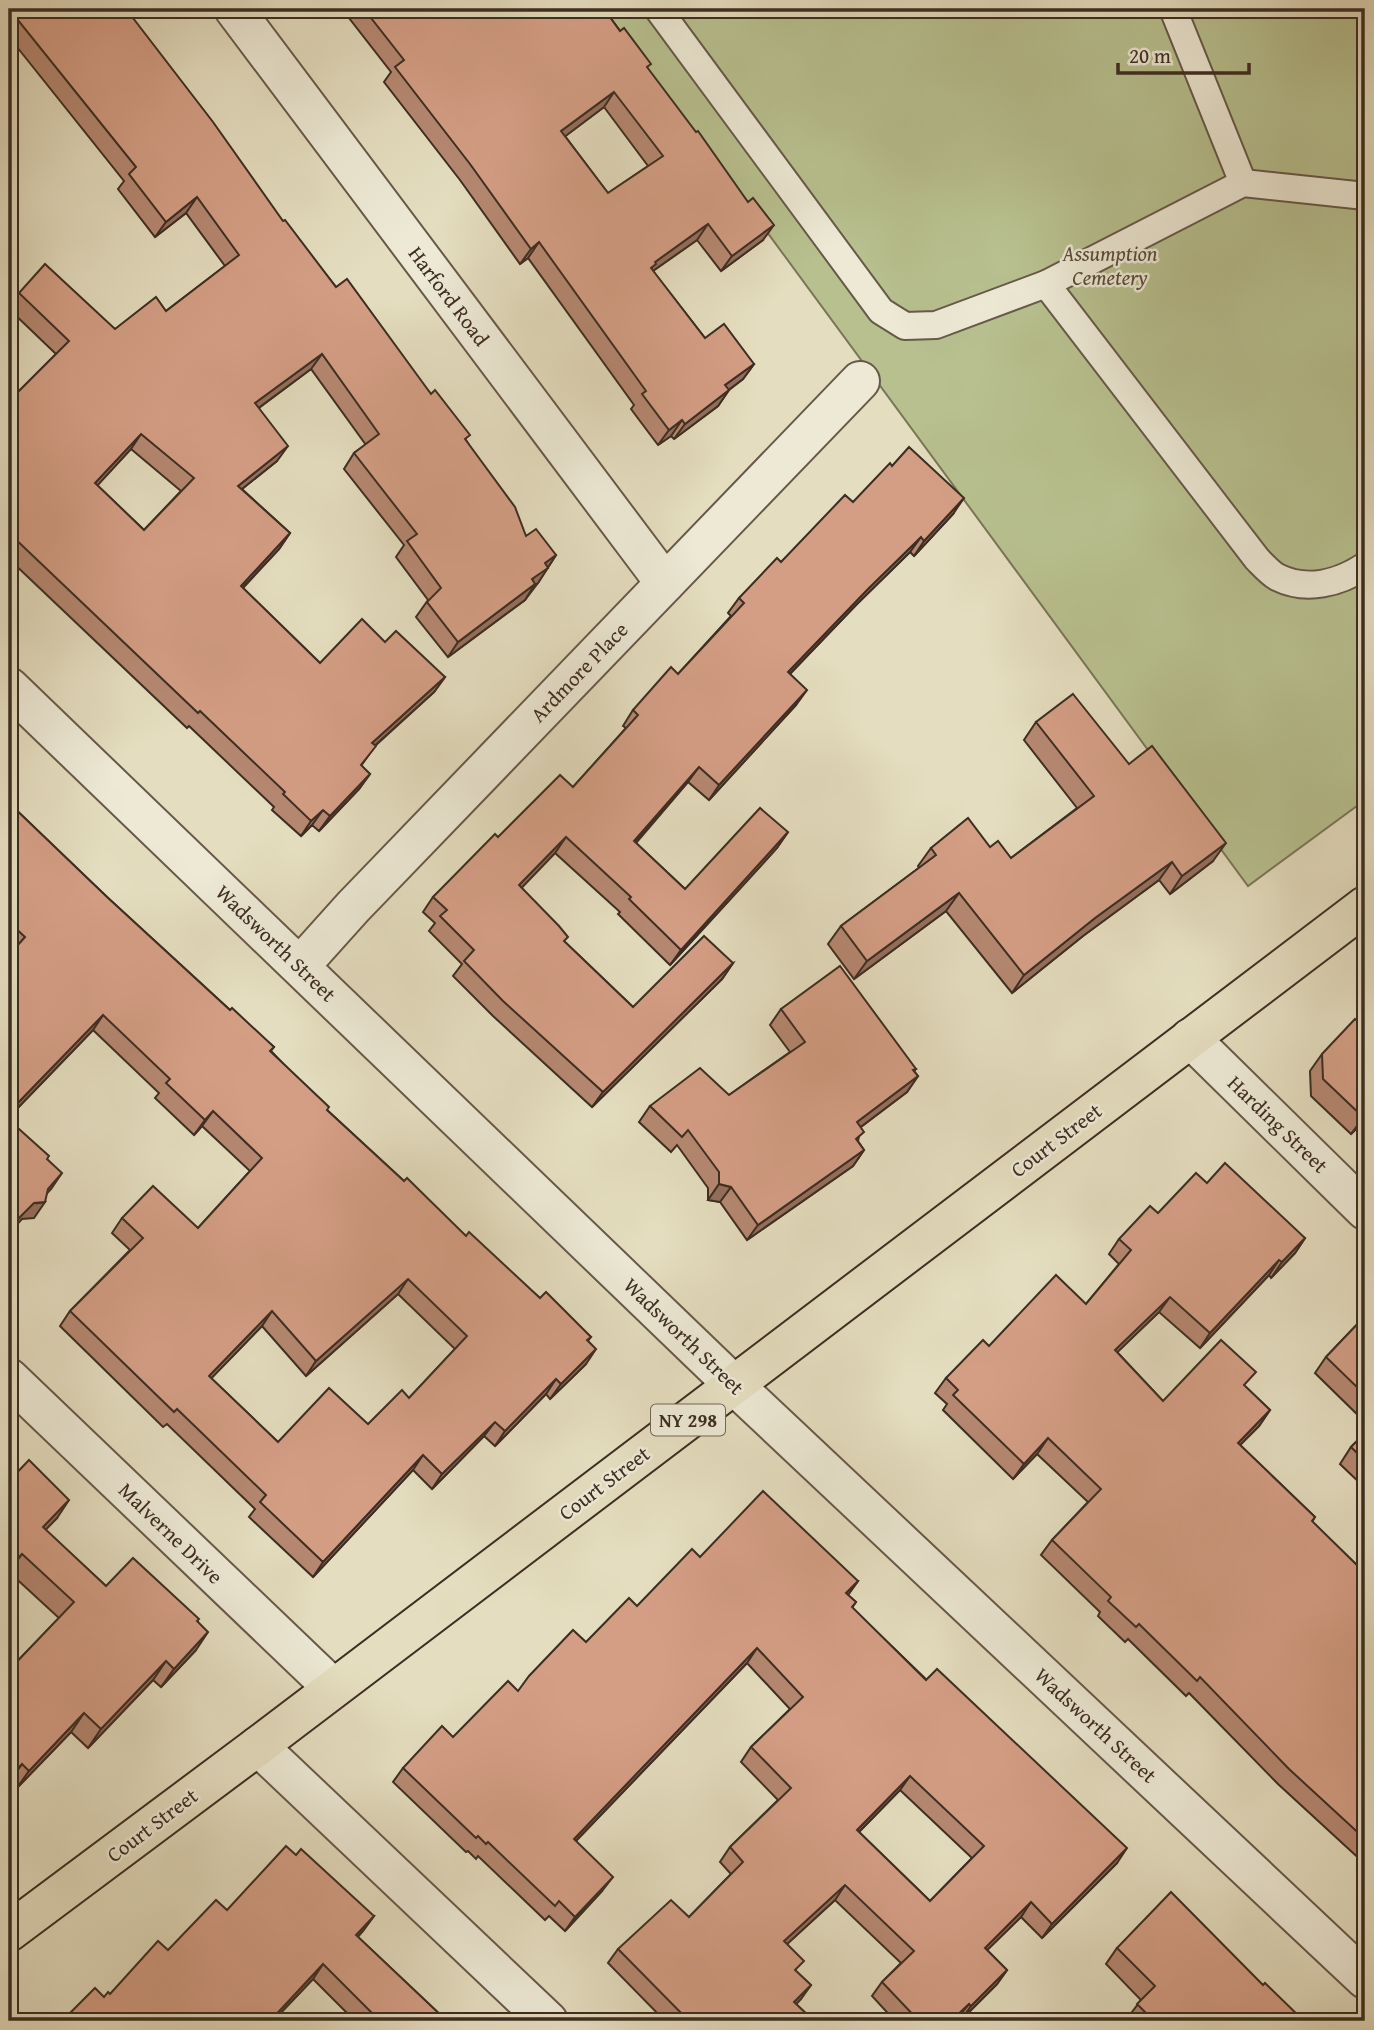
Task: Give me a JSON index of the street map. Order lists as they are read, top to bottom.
{
  "streets": {
    "main road": ["Court Street", "NY 298"],
    "street": [
      "Harford Road",
      "Ardmore Place",
      "Wadsworth Street",
      "Harding Street",
      "Malverne Drive"
    ]
  },
  "crossings": [
    ["Harford Road", "Ardmore Place"],
    ["Ardmore Place", "Wadsworth Street"],
    ["Wadsworth Street", "Court Street"],
    ["Harding Street", "Court Street"],
    ["Court Street", "Malverne Drive"]
  ],
  "parks": ["Assumption Cemetery"],
  "scale_bar": "20 m"
}
